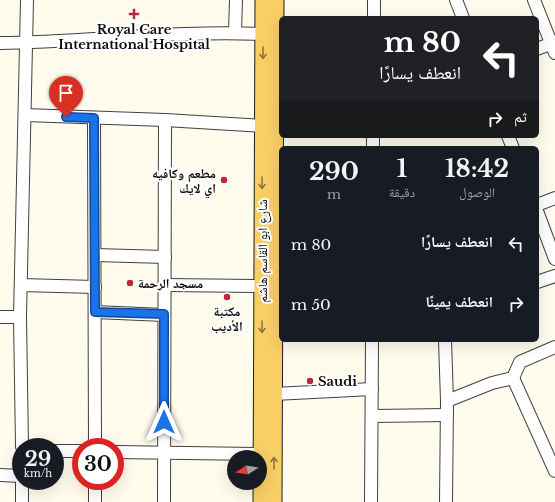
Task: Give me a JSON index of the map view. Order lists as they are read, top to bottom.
{
  "streets": {
    "main road": ["شارع ابو القاسم هاشم"]
  },
  "places": {
    "health": ["Royal Care International Hospital"],
    "other": [
      "مطعم وكافيه اي لايك",
      "مسجد الرحمة",
      "مكتبة الأديب",
      "Saudi"
    ]
  },
  "north": "left",
  "page": {
    "turn": ["80 m", "انعطف يسارًا"],
    "then": "ثم",
    "eta": [
      "18:42",
      "الوصول",
      "1",
      "دقيقة",
      "290",
      "m"
    ],
    "list": [
      {
        "name": "انعطف يسارًا",
        "value": "80 m"
      },
      {
        "name": "انعطف يمينًا",
        "value": "50 m"
      }
    ],
    "speed": "29 km/h",
    "limit": "30"
  }
}
